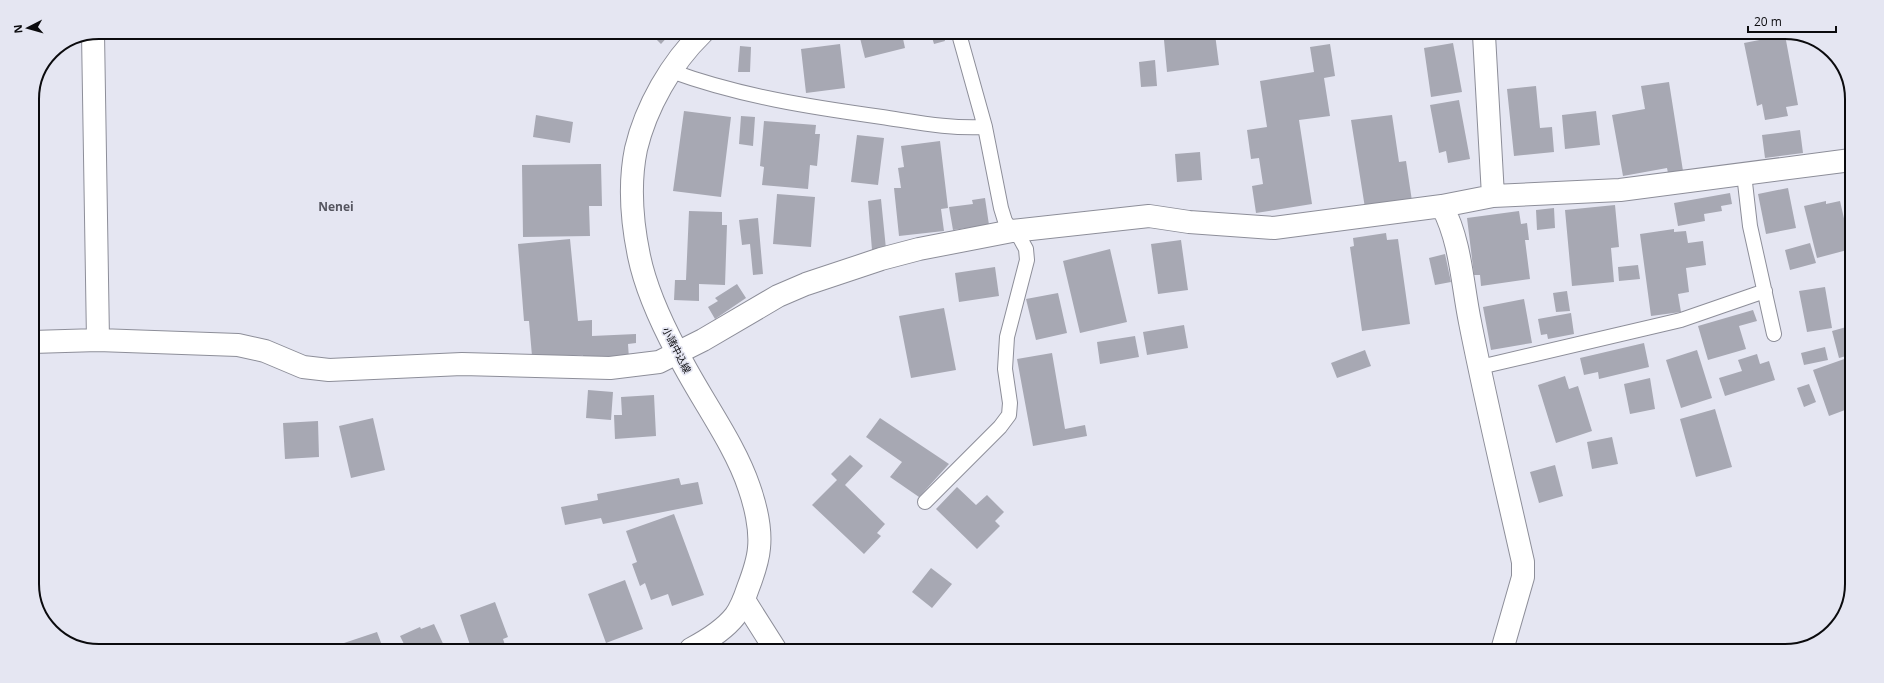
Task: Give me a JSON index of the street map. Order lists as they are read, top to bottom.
{
  "streets": {
    "street": ["小諸中込線"]
  },
  "districts": ["Nenei"],
  "scale_bar": "20 m",
  "north": "left"
}
